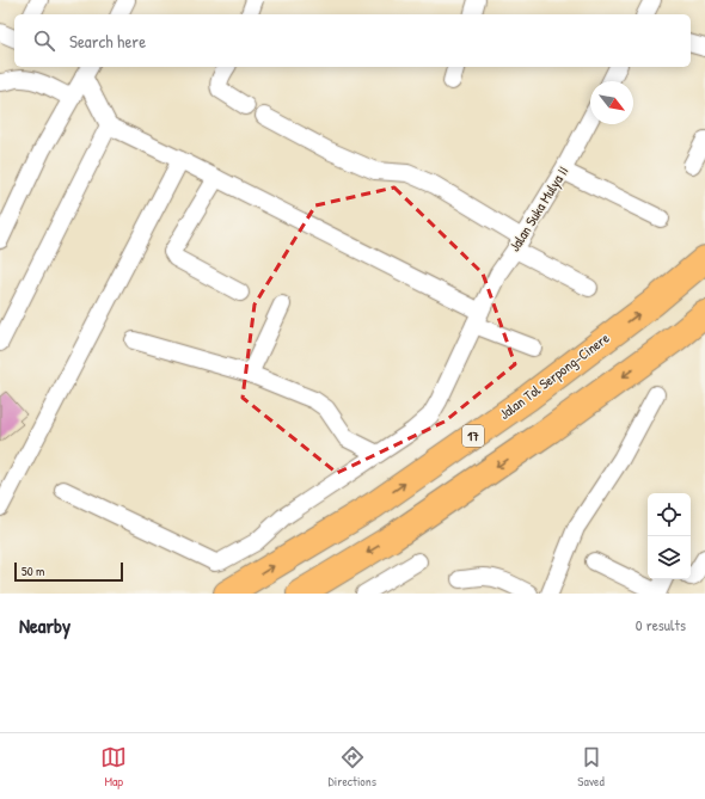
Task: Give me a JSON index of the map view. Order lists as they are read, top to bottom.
{
  "streets": {
    "highway": ["Jalan Tol Serpong–Cinere", "17"],
    "street": ["Jalan Suka Mulya II"]
  },
  "scale_bar": "50 m",
  "north": "bottom right",
  "page": {
    "search": "Search here",
    "scale": "50 m",
    "heading": ["Nearby", "0 results"],
    "nav": ["Map", "Directions", "Saved"]
  }
}
